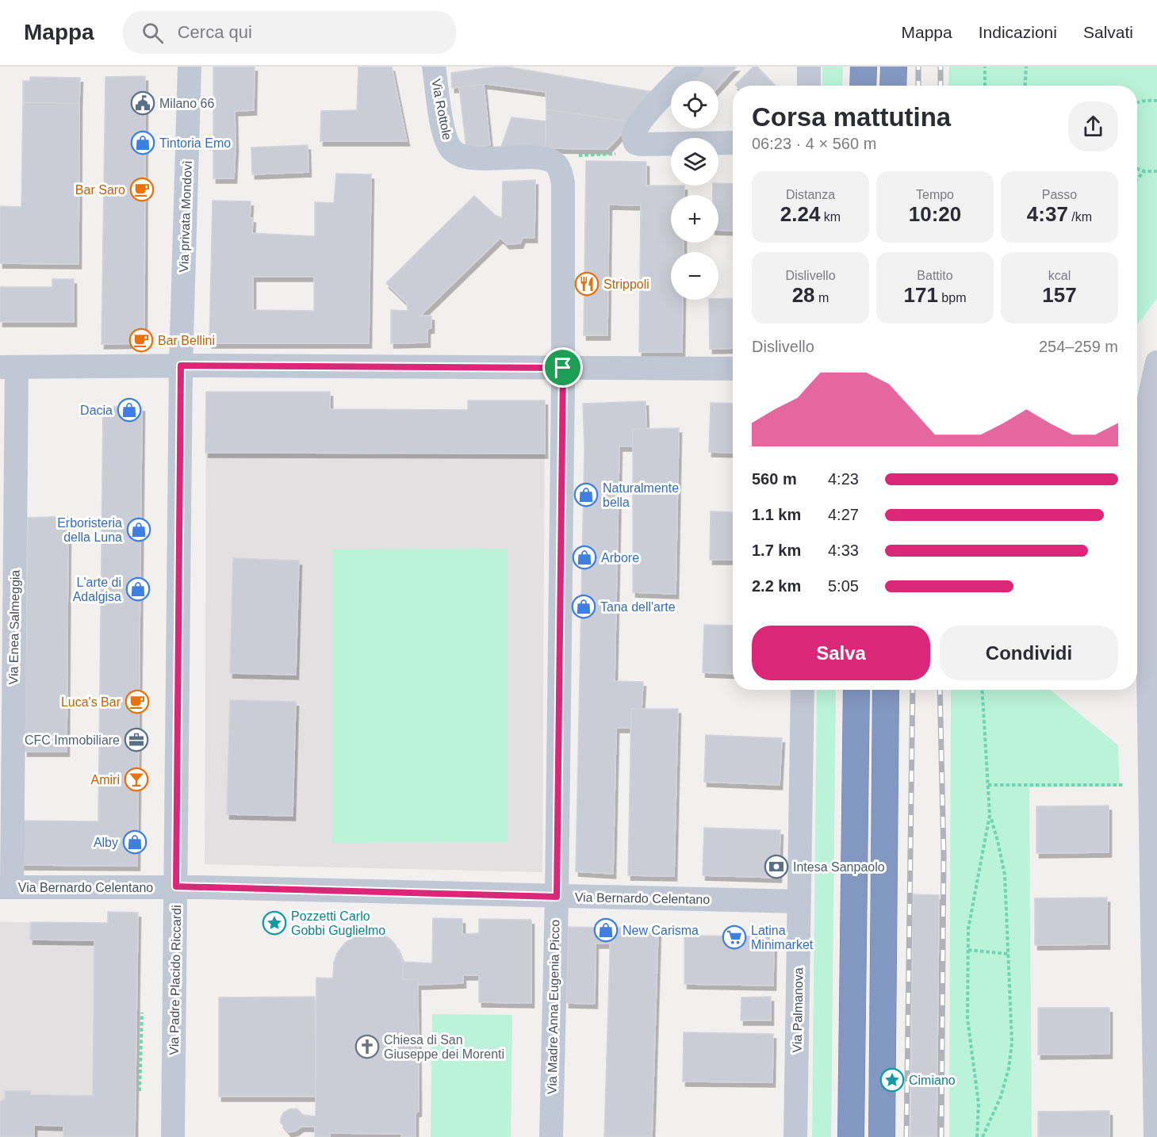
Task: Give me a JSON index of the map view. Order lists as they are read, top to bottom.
{
  "streets": {
    "street": [
      "Via Rottole",
      "Via privata Mondovì",
      "Via Enea Salmeggia",
      "Via Bernardo Celentano",
      "Via Padre Placido Riccardi",
      "Via Madre Anna Eugenia Picco",
      "Via Palmanova"
    ]
  },
  "crossings": [
    ["Via Rottole", "Via Madre Anna Eugenia Picco"],
    ["Via privata Mondovì", "Via Padre Placido Riccardi"],
    ["Via Enea Salmeggia", "Via Bernardo Celentano"],
    ["Via Bernardo Celentano", "Via Padre Placido Riccardi"],
    ["Via Bernardo Celentano", "Via Madre Anna Eugenia Picco"],
    ["Via Bernardo Celentano", "Via Palmanova"]
  ],
  "places": {
    "public building": ["Milano 66"],
    "shop": [
      "Tintoria Emo",
      "Dacia",
      "Naturalmente bella",
      "Erboristeria della Luna",
      "Arbore",
      "L'arte di Adalgisa",
      "Tana dell'arte",
      "Alby",
      "New Carisma"
    ],
    "cafe": ["Bar Saro", "Bar Bellini", "Luca's Bar"],
    "restaurant": ["Strippoli"],
    "office": ["CFC Immobiliare"],
    "bar": ["Amiri"],
    "bank": ["Intesa Sanpaolo"],
    "place": ["Pozzetti Carlo Gobbi Guglielmo", "Cimiano"],
    "supermarket": ["Latina Minimarket"],
    "church": ["Chiesa di San Giuseppe dei Morenti"]
  },
  "page": {
    "header": "Mappa",
    "search": "Cerca qui",
    "nav": ["Mappa", "Indicazioni", "Salvati"],
    "map_buttons": ["+", "−"],
    "heading": ["Corsa mattutina", "06:23 · 4 × 560 m"],
    "stats": [
      ["Distanza", "2.24 km"],
      ["Tempo", "10:20"],
      ["Passo", "4:37 /km"],
      ["Dislivello", "28 m"],
      ["Battito", "171 bpm"],
      ["kcal", "157"]
    ],
    "chart": ["Dislivello", "254–259 m"],
    "list": [
      {
        "name": "560 m",
        "note": "4:23"
      },
      {
        "name": "1.1 km",
        "note": "4:27"
      },
      {
        "name": "1.7 km",
        "note": "4:33"
      },
      {
        "name": "2.2 km",
        "note": "5:05"
      }
    ],
    "buttons": ["Salva", "Condividi"]
  }
}
